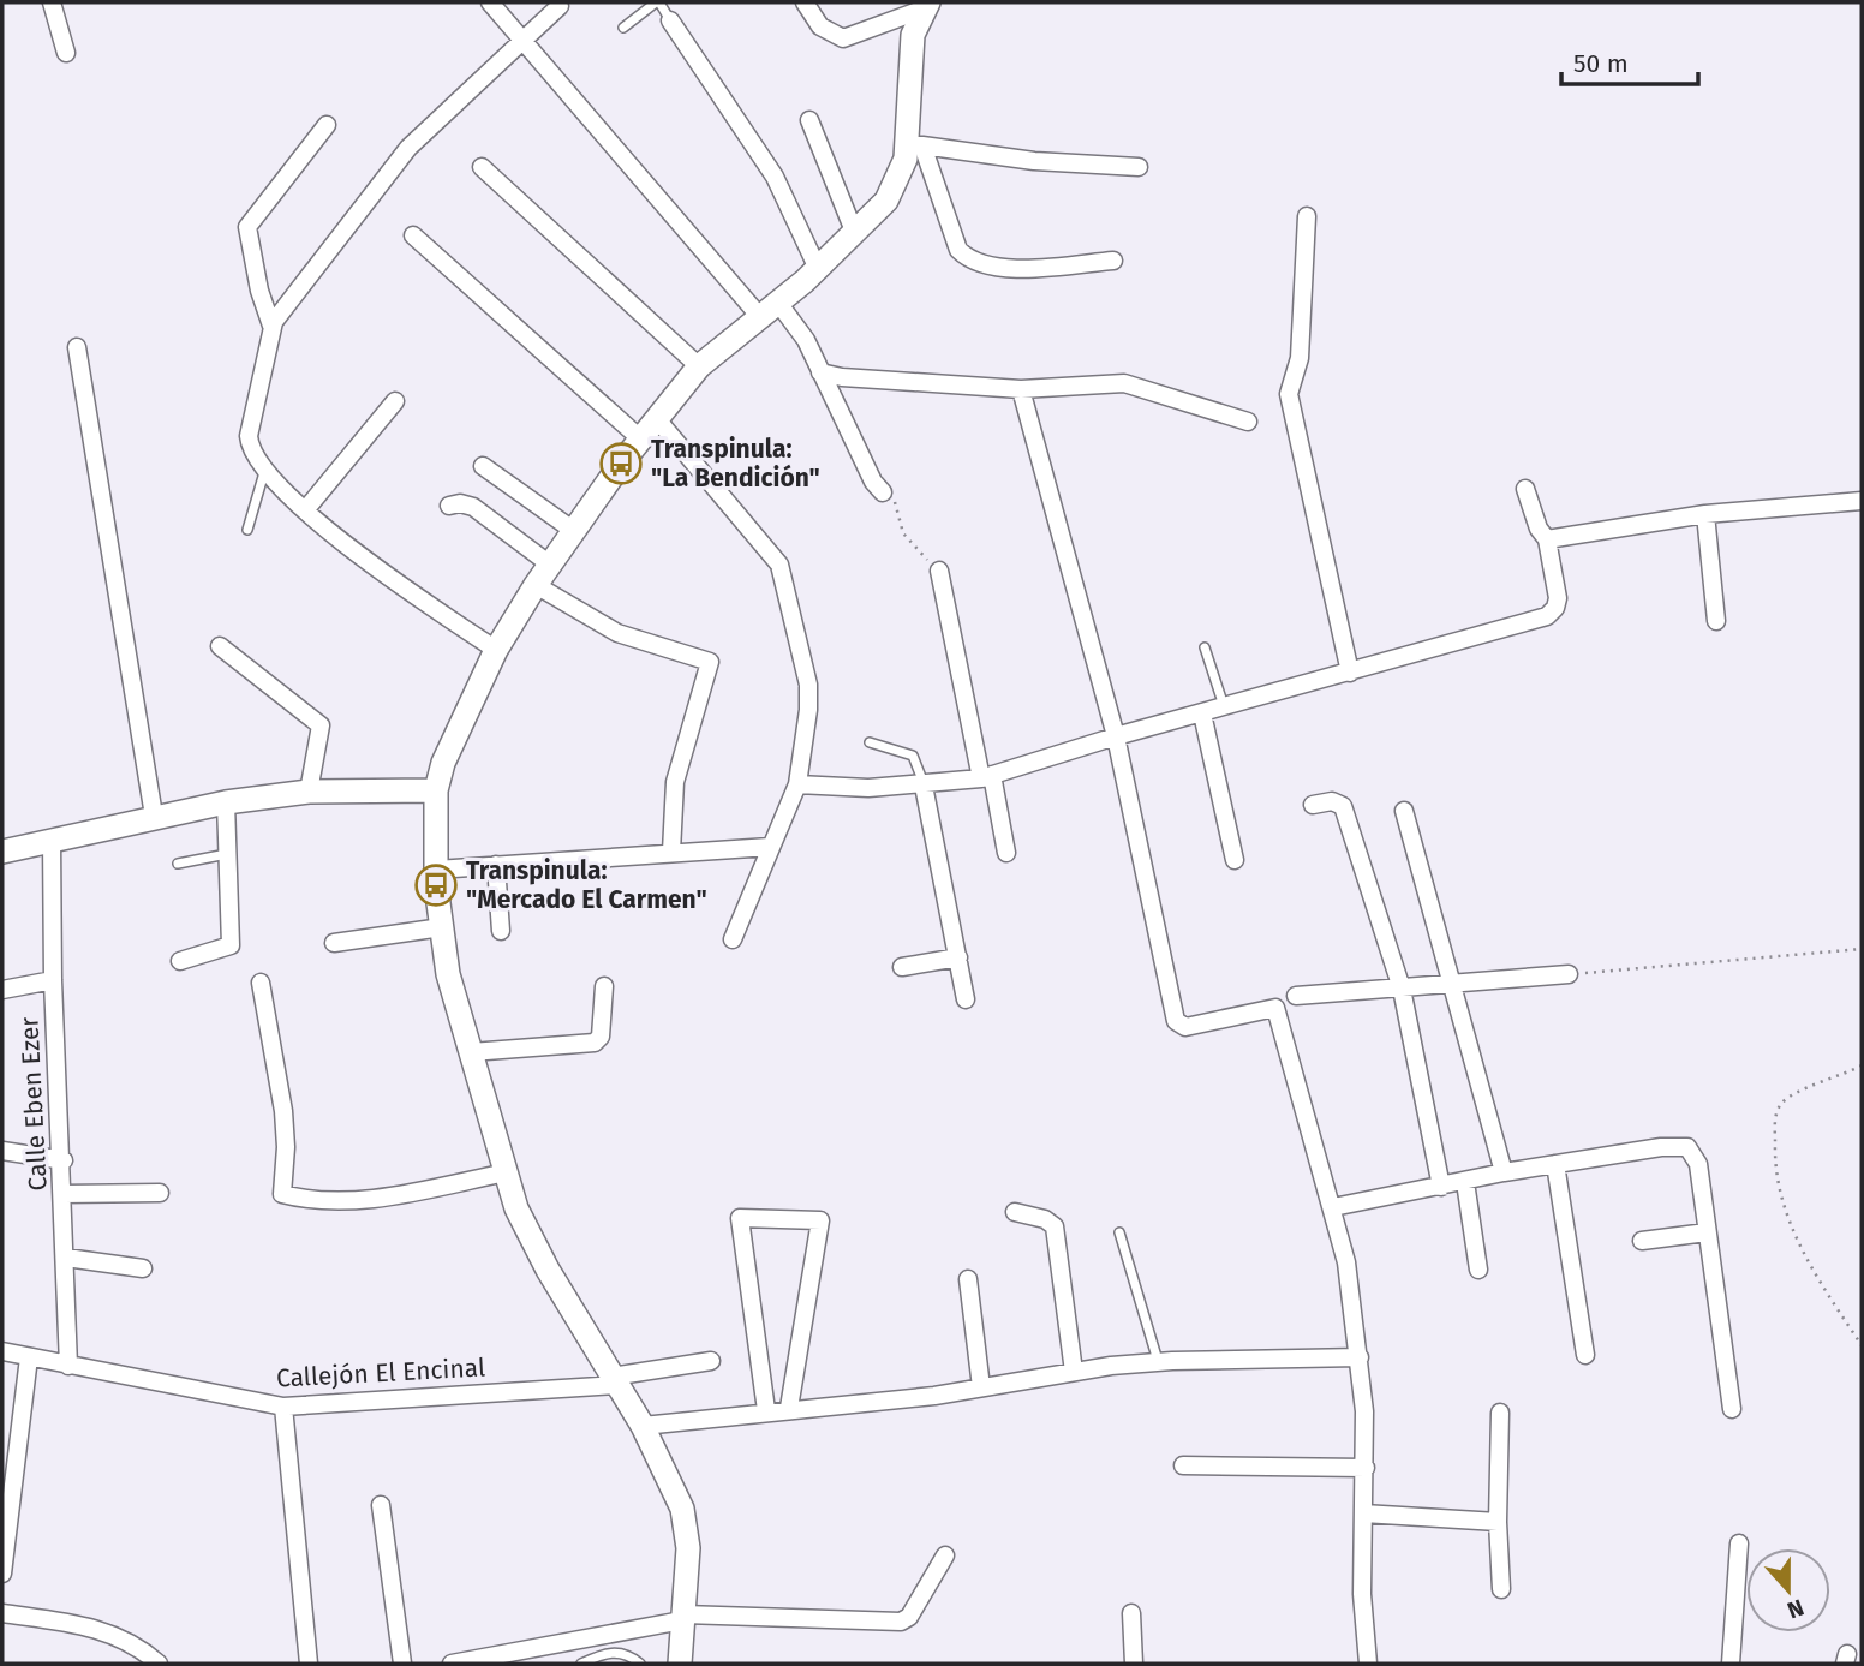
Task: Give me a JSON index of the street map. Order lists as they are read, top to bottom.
{
  "streets": {
    "street": ["Calle Eben Ezer", "Callejón El Encinal"]
  },
  "crossings": [
    ["Calle Eben Ezer", "Callejón El Encinal"]
  ],
  "places": {
    "bus stop": ["Transpinula: \"La Bendición\"", "Transpinula: \"Mercado El Carmen\""]
  },
  "scale_bar": "50 m",
  "north": "bottom"
}
